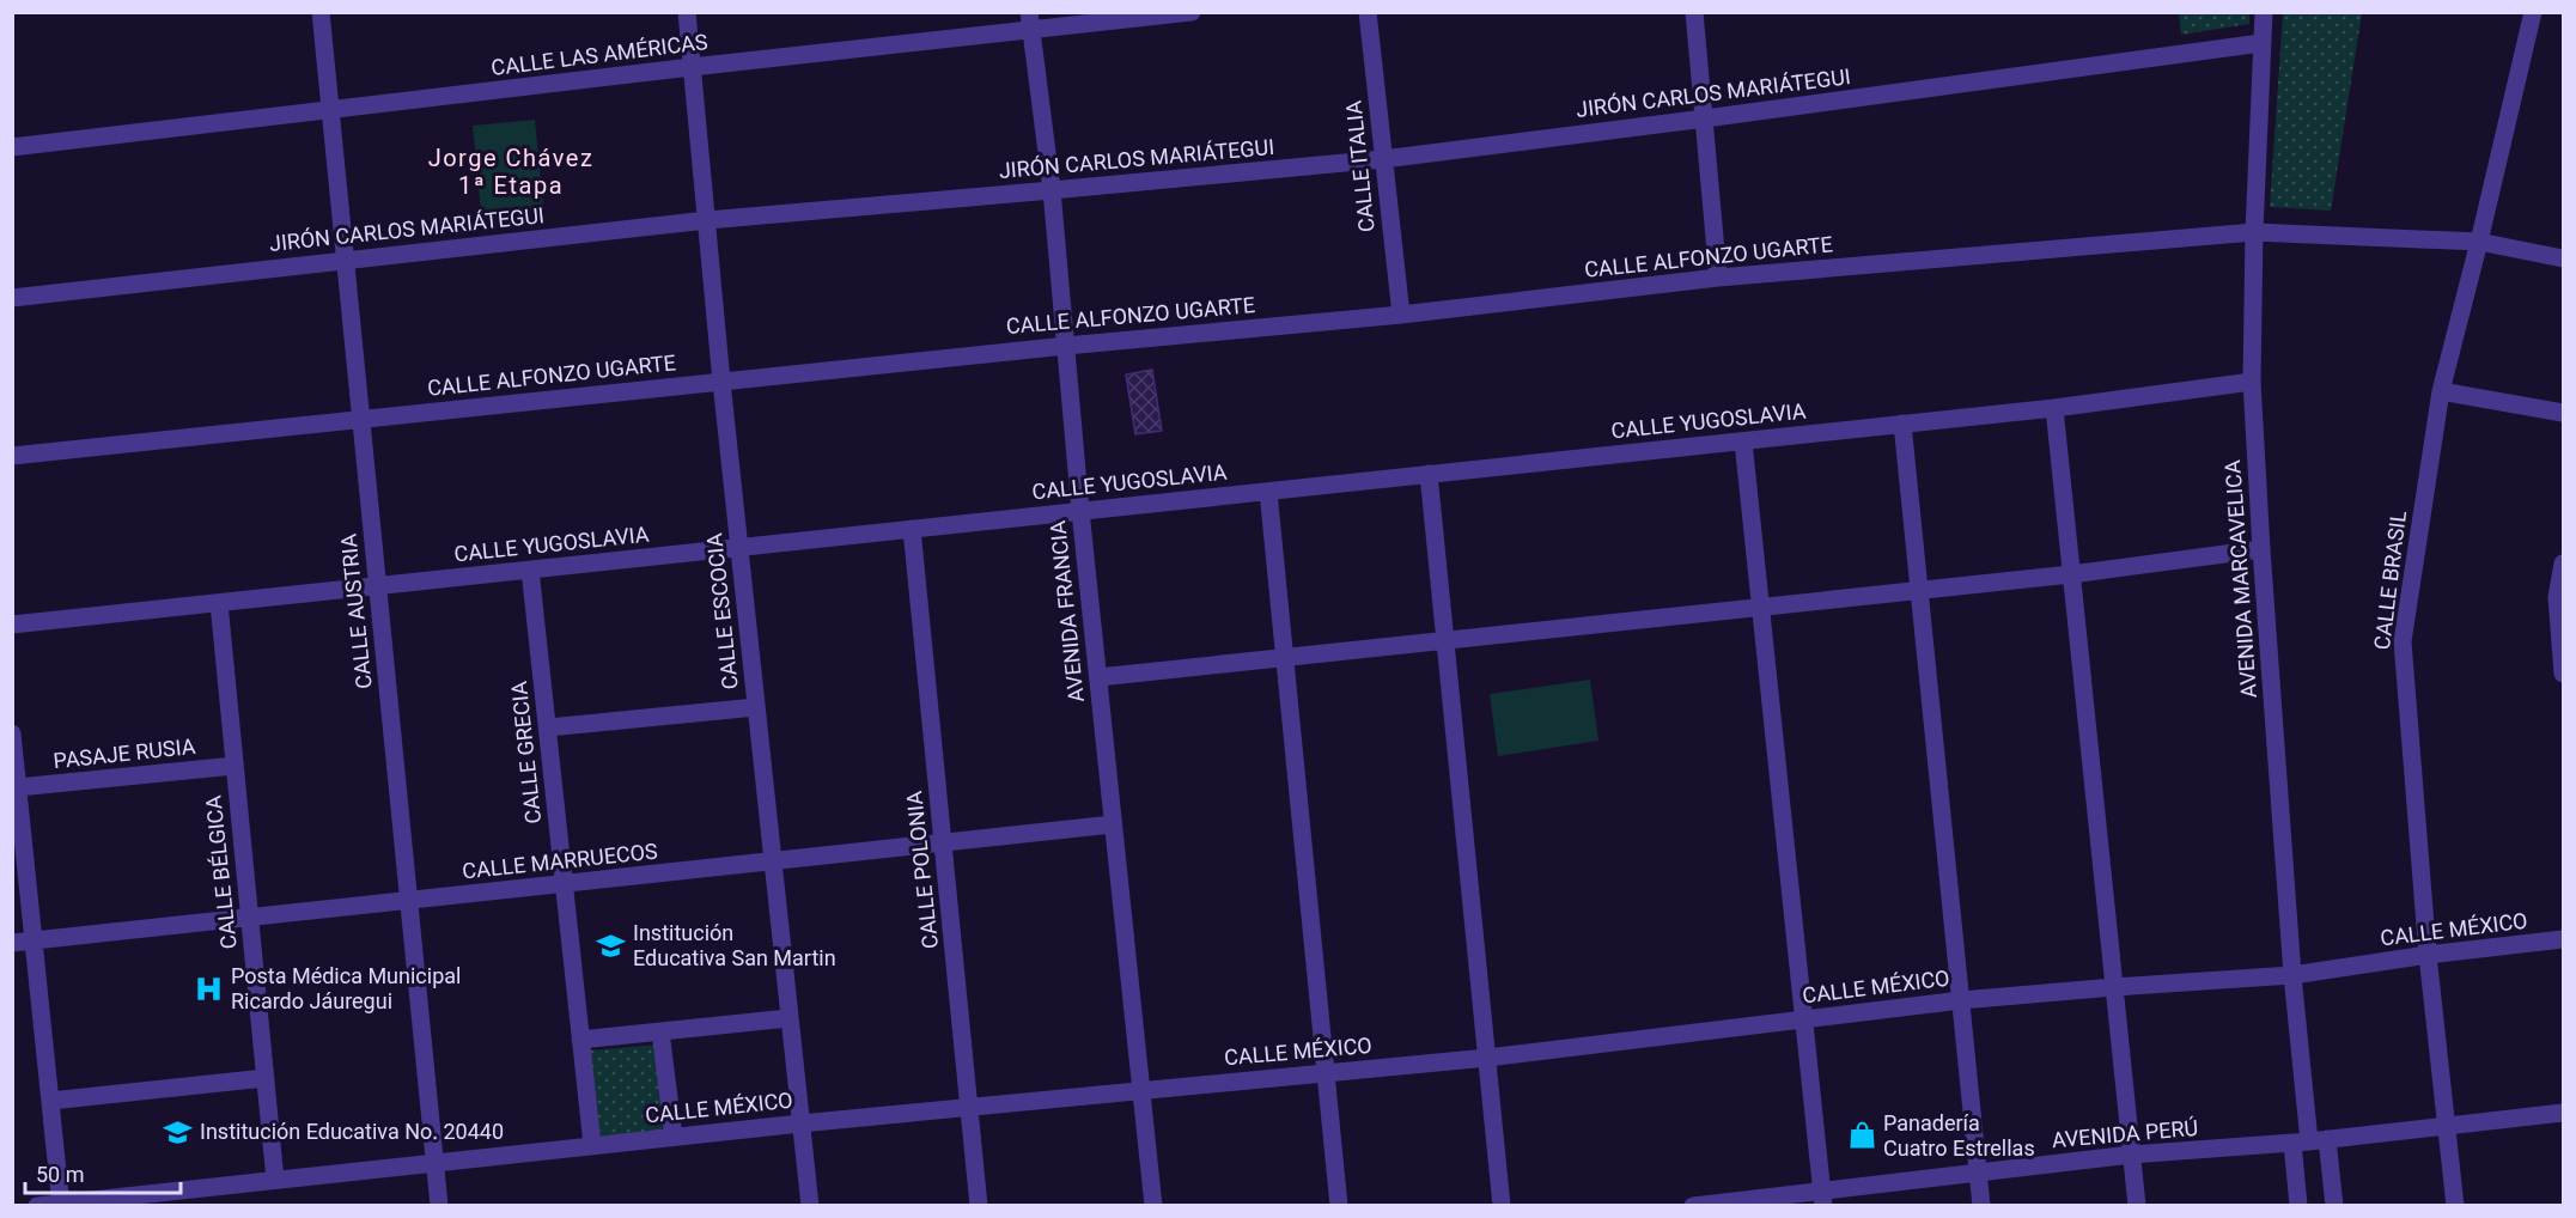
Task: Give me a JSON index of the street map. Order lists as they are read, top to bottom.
{
  "streets": {
    "street": [
      "CALLE LAS AMÉRICAS",
      "JIRÓN CARLOS MARIÁTEGUI",
      "CALLE ITALIA",
      "CALLE ALFONZO UGARTE",
      "CALLE YUGOSLAVIA",
      "AVENIDA MARCAVELICA",
      "CALLE BRASIL",
      "CALLE AUSTRIA",
      "CALLE ESCOCIA",
      "AVENIDA FRANCIA",
      "CALLE GRECIA",
      "PASAJE RUSIA",
      "CALLE MARRUECOS",
      "CALLE POLONIA",
      "CALLE BÉLGICA",
      "CALLE MÉXICO",
      "AVENIDA PERÚ"
    ]
  },
  "crossings": [
    ["CALLE LAS AMÉRICAS", "CALLE AUSTRIA"],
    ["CALLE LAS AMÉRICAS", "CALLE ESCOCIA"],
    ["CALLE LAS AMÉRICAS", "AVENIDA FRANCIA"],
    ["JIRÓN CARLOS MARIÁTEGUI", "CALLE ITALIA"],
    ["JIRÓN CARLOS MARIÁTEGUI", "AVENIDA MARCAVELICA"],
    ["JIRÓN CARLOS MARIÁTEGUI", "CALLE AUSTRIA"],
    ["JIRÓN CARLOS MARIÁTEGUI", "CALLE ESCOCIA"],
    ["JIRÓN CARLOS MARIÁTEGUI", "AVENIDA FRANCIA"],
    ["CALLE ITALIA", "CALLE ALFONZO UGARTE"],
    ["CALLE ALFONZO UGARTE", "AVENIDA MARCAVELICA"],
    ["CALLE ALFONZO UGARTE", "CALLE BRASIL"],
    ["CALLE ALFONZO UGARTE", "CALLE AUSTRIA"],
    ["CALLE ALFONZO UGARTE", "CALLE ESCOCIA"],
    ["CALLE ALFONZO UGARTE", "AVENIDA FRANCIA"],
    ["CALLE YUGOSLAVIA", "AVENIDA MARCAVELICA"],
    ["CALLE YUGOSLAVIA", "CALLE AUSTRIA"],
    ["CALLE YUGOSLAVIA", "CALLE ESCOCIA"],
    ["CALLE YUGOSLAVIA", "AVENIDA FRANCIA"],
    ["CALLE YUGOSLAVIA", "CALLE GRECIA"],
    ["CALLE YUGOSLAVIA", "CALLE POLONIA"],
    ["CALLE YUGOSLAVIA", "CALLE BÉLGICA"],
    ["AVENIDA MARCAVELICA", "CALLE MÉXICO"],
    ["AVENIDA MARCAVELICA", "AVENIDA PERÚ"],
    ["CALLE BRASIL", "CALLE MÉXICO"],
    ["CALLE BRASIL", "AVENIDA PERÚ"],
    ["CALLE AUSTRIA", "CALLE MARRUECOS"],
    ["CALLE AUSTRIA", "CALLE MÉXICO"],
    ["CALLE ESCOCIA", "CALLE MARRUECOS"],
    ["CALLE ESCOCIA", "CALLE MÉXICO"],
    ["AVENIDA FRANCIA", "CALLE MARRUECOS"],
    ["AVENIDA FRANCIA", "CALLE MÉXICO"],
    ["CALLE GRECIA", "CALLE MARRUECOS"],
    ["CALLE GRECIA", "CALLE MÉXICO"],
    ["PASAJE RUSIA", "CALLE BÉLGICA"],
    ["CALLE MARRUECOS", "CALLE POLONIA"],
    ["CALLE MARRUECOS", "CALLE BÉLGICA"],
    ["CALLE POLONIA", "CALLE MÉXICO"],
    ["CALLE BÉLGICA", "CALLE MÉXICO"]
  ],
  "districts": ["Jorge Chávez 1ª Etapa"],
  "places": {
    "school or university": ["Institución Educativa San Martin", "Institución Educativa No. 20440"],
    "hospital": ["Posta Médica Municipal Ricardo Jáuregui"],
    "shop": ["Panadería Cuatro Estrellas"]
  },
  "scale_bar": "50 m"
}
